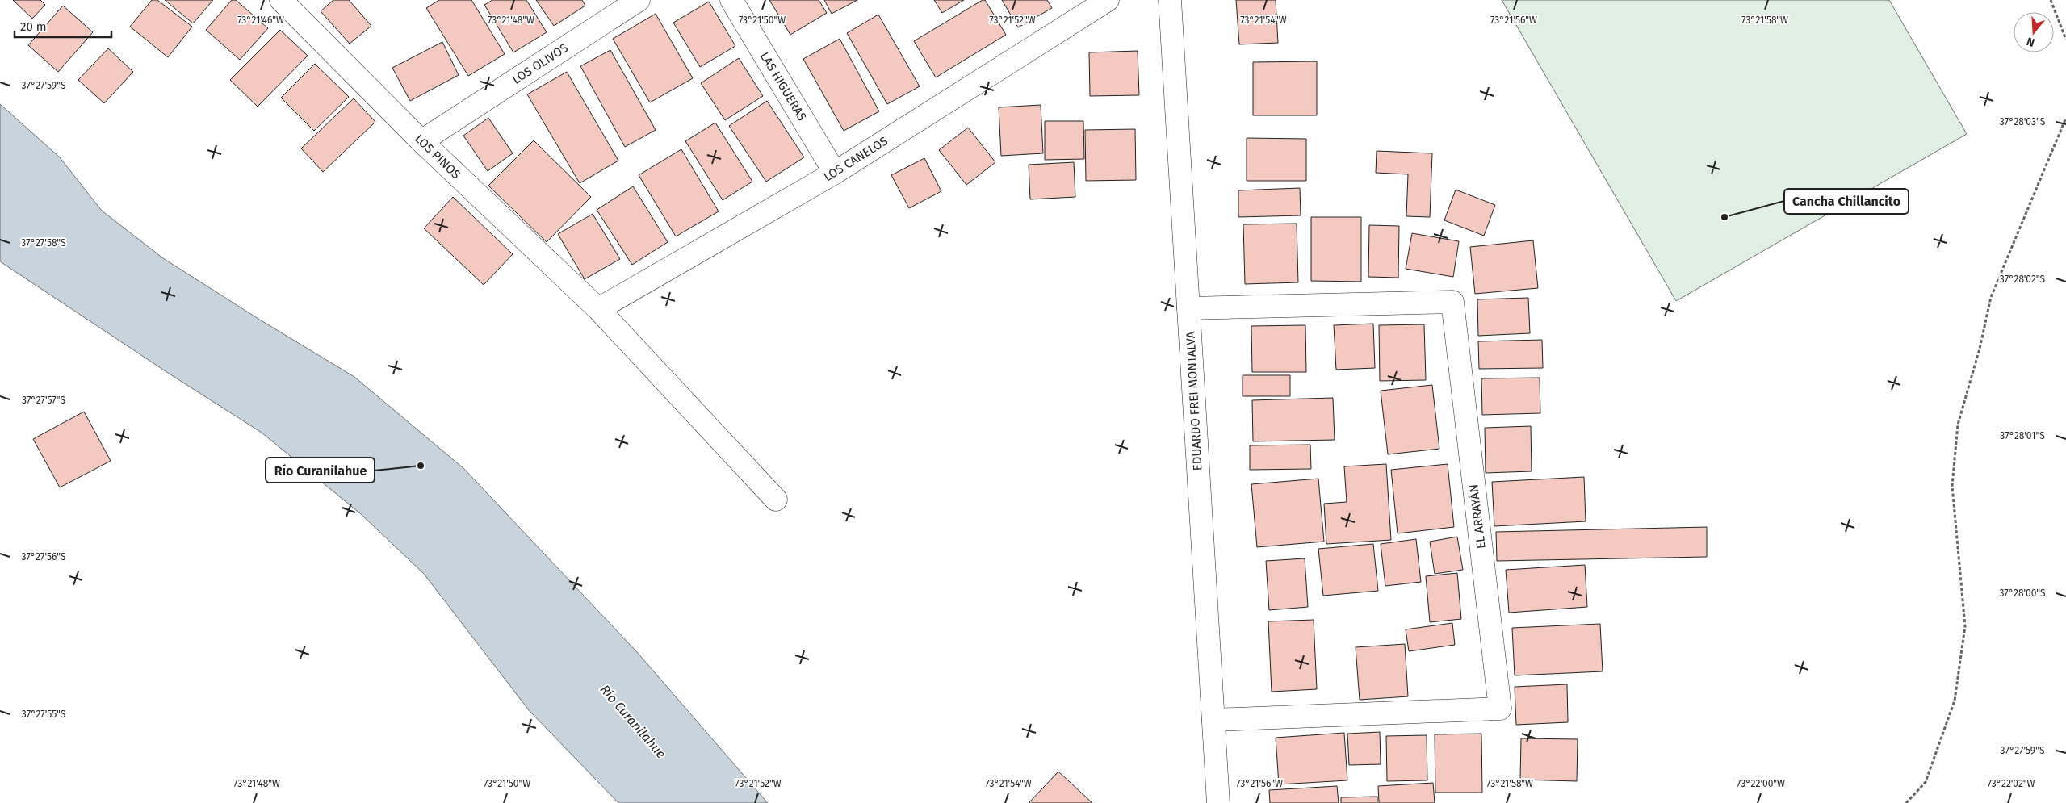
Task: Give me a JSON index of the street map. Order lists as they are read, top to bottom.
{
  "streets": {
    "street": [
      "LOS OLIVOS",
      "LAS HIGUERAS",
      "LOS PINOS",
      "LOS CANELOS",
      "EDUARDO FREI MONTALVA",
      "EL ARRAYÁN"
    ]
  },
  "crossings": [
    ["LOS OLIVOS", "LOS PINOS"],
    ["LAS HIGUERAS", "LOS CANELOS"],
    ["LOS PINOS", "LOS CANELOS"],
    ["EDUARDO FREI MONTALVA", "EL ARRAYÁN"]
  ],
  "water": ["Río Curanilahue"],
  "places": ["Cancha Chillancito", "Río Curanilahue"],
  "scale_bar": "20 m",
  "north": "bottom",
  "coordinates": [
    "73°21'46\"W",
    "73°21'48\"W",
    "73°21'50\"W",
    "73°21'52\"W",
    "73°21'54\"W",
    "73°21'56\"W",
    "73°21'58\"W",
    "37°27'59\"S",
    "37°28'03\"S",
    "37°27'58\"S",
    "37°28'02\"S",
    "37°27'57\"S",
    "37°28'01\"S",
    "37°27'56\"S",
    "37°28'00\"S",
    "37°27'55\"S",
    "73°22'00\"W",
    "73°22'02\"W"
  ]
}
